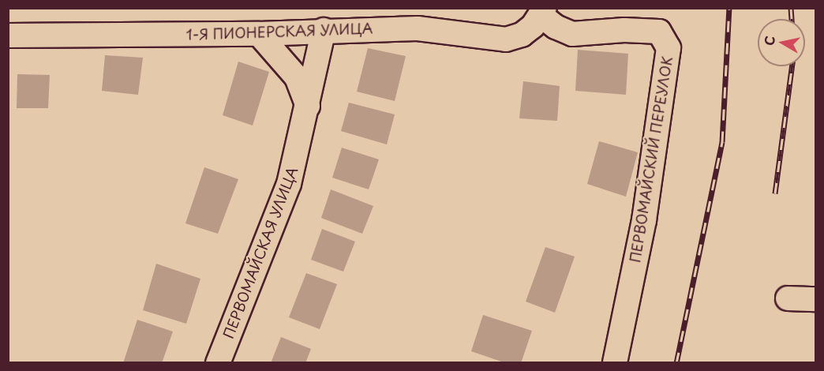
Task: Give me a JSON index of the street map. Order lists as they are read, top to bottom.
{
  "streets": {
    "street": ["1-Я ПИОНЕРСКАЯ УЛИЦА", "ПЕРВОМАЙСКИЙ ПЕРЕУЛОК", "ПЕРВОМАЙСКАЯ УЛИЦА"]
  },
  "crossings": [
    ["1-Я ПИОНЕРСКАЯ УЛИЦА", "ПЕРВОМАЙСКИЙ ПЕРЕУЛОК"],
    ["1-Я ПИОНЕРСКАЯ УЛИЦА", "ПЕРВОМАЙСКАЯ УЛИЦА"]
  ],
  "north": "left"
}
